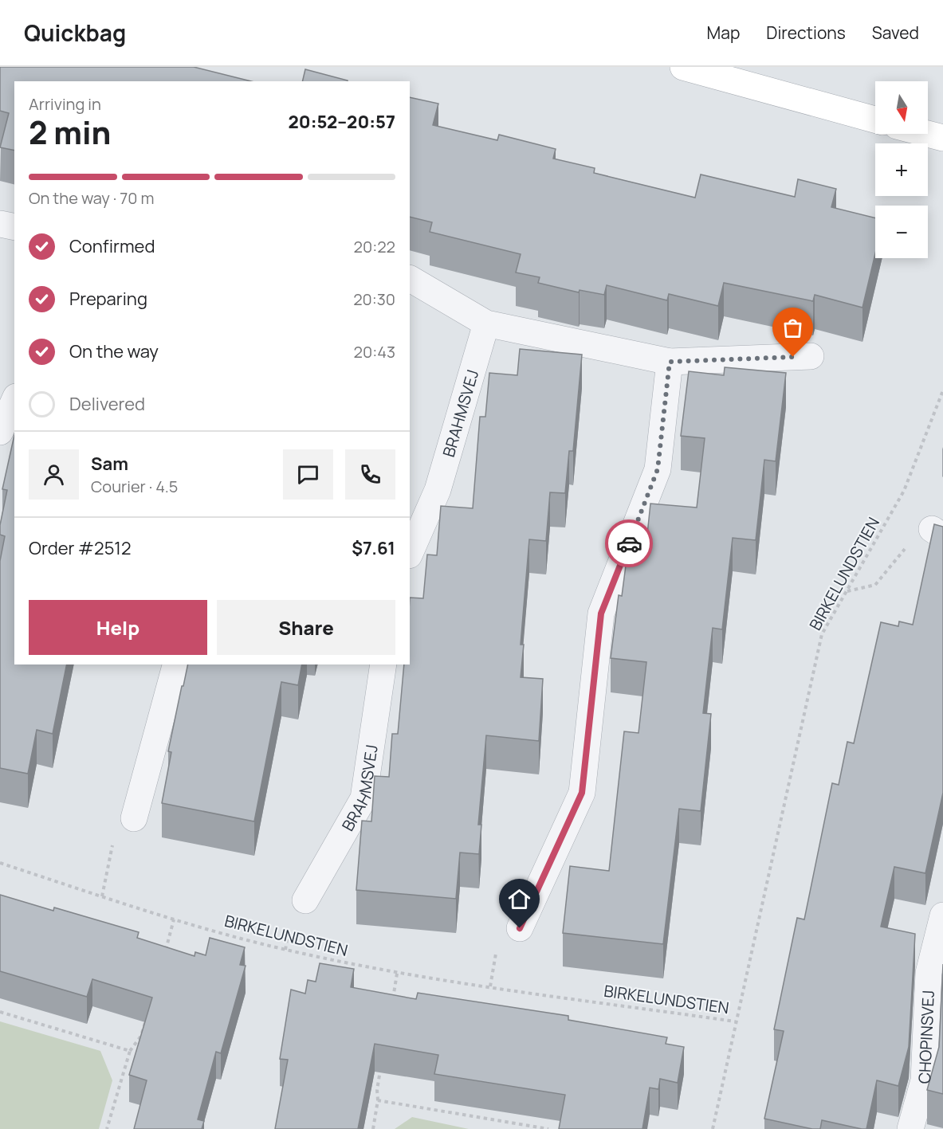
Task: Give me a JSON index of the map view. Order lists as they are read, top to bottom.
{
  "streets": {
    "street": ["BRAHMSVEJ", "CHOPINSVEJ"],
    "path": ["BIRKELUNDSTIEN"]
  },
  "north": "bottom",
  "page": {
    "header": "Quickbag",
    "nav": ["Map", "Directions", "Saved"],
    "map_buttons": ["+", "−"],
    "heading": ["2 min", "Arriving in", "20:52–20:57"],
    "panel": [
      "Sam",
      "Courier · 4.5",
      "Order #2512",
      "$7.61"
    ],
    "bar": "On the way · 70 m",
    "list": [
      ["Confirmed", "20:22"],
      ["Preparing", "20:30"],
      ["On the way", "20:43"],
      "Delivered"
    ],
    "buttons": ["Help", "Share"]
  }
}
